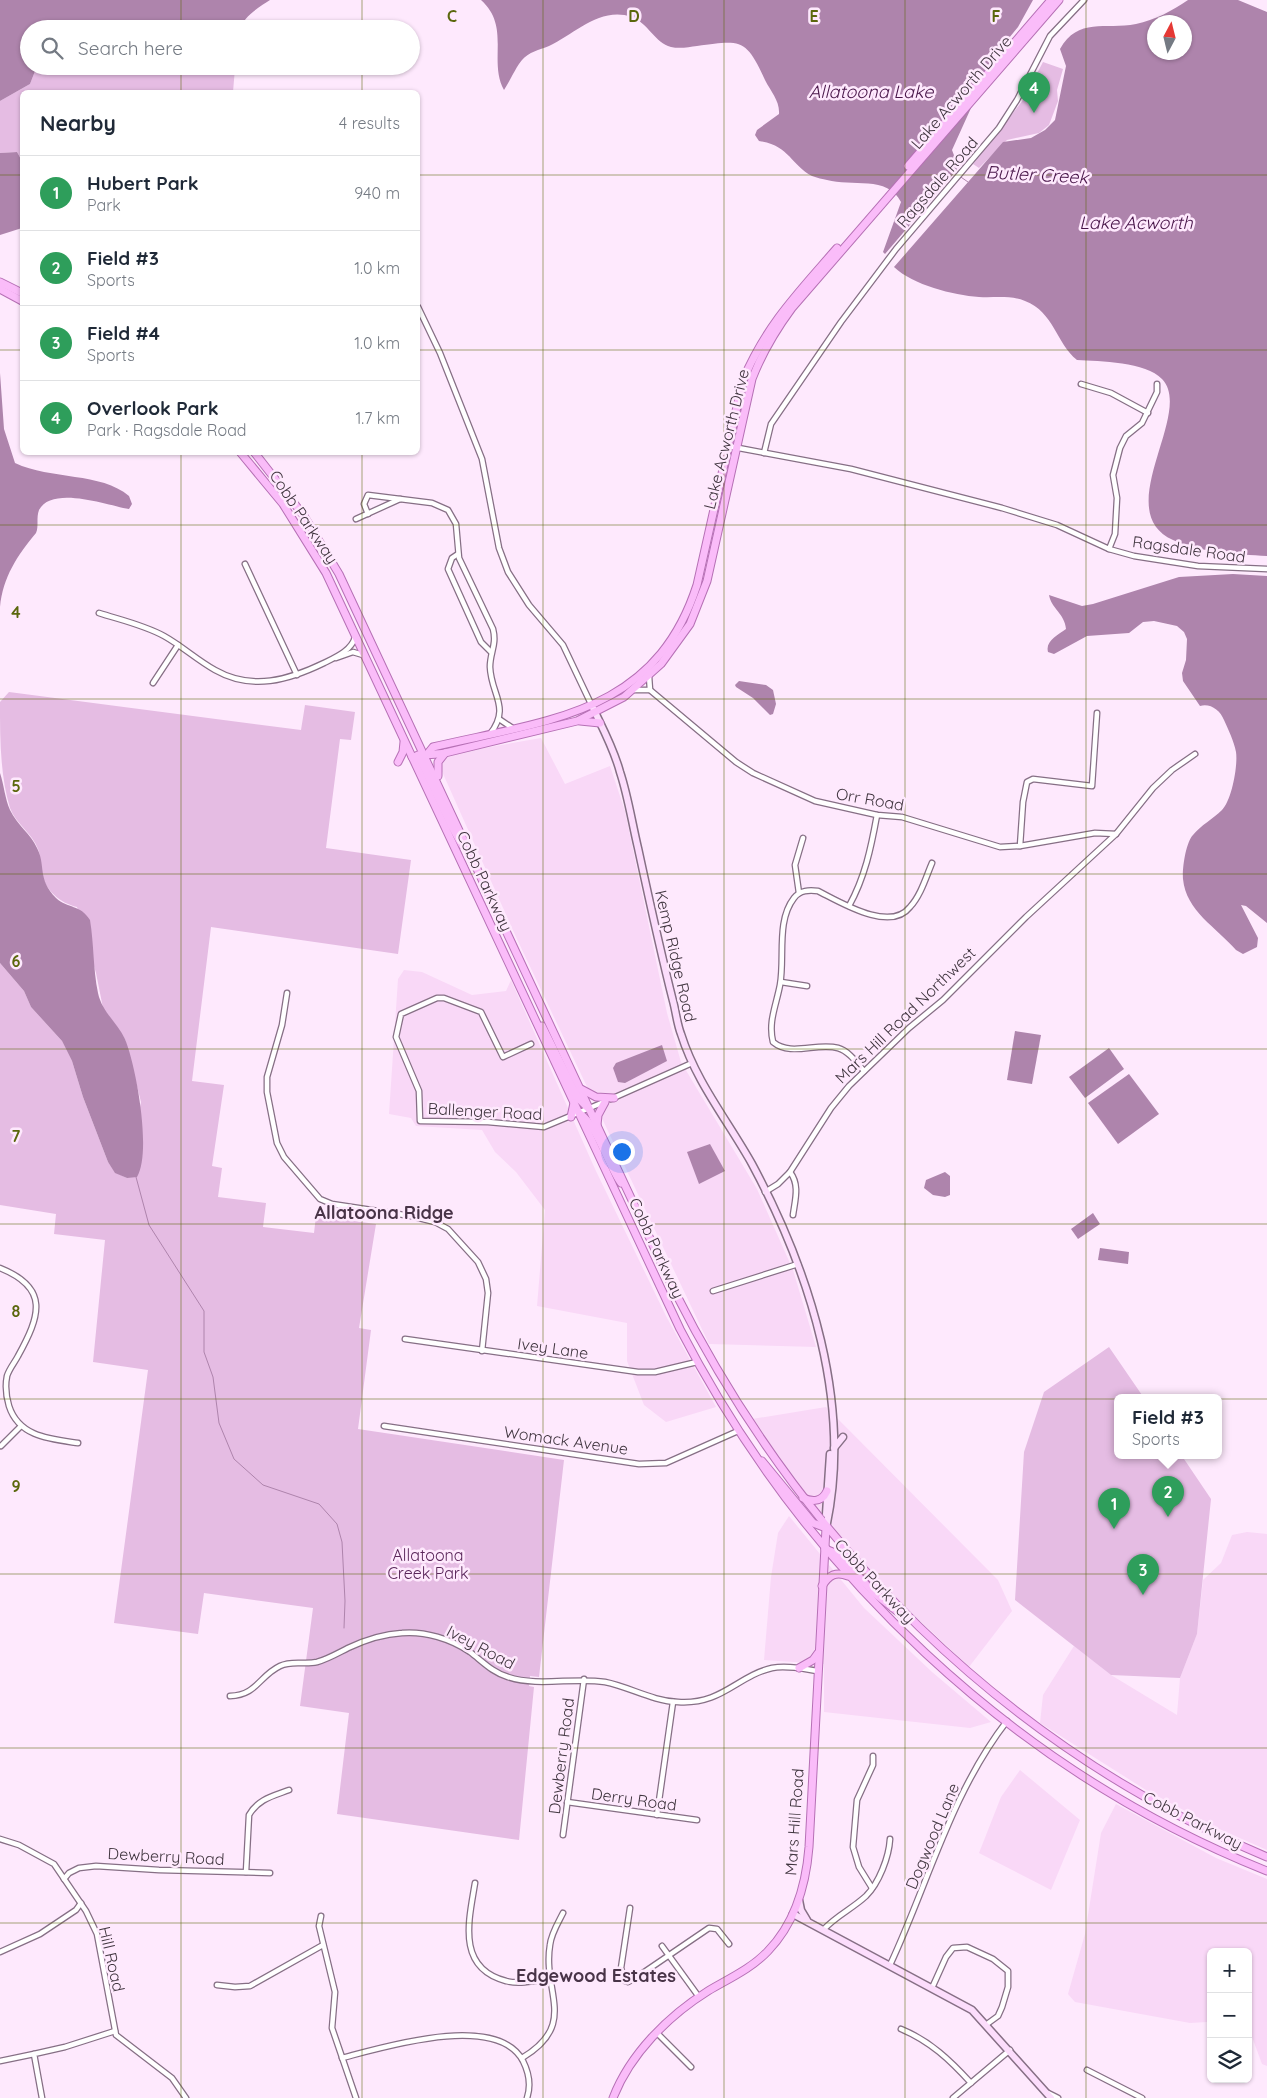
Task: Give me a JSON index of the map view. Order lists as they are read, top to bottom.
{
  "streets": {
    "main road": ["Lake Acworth Drive", "Cobb Parkway", "Mars Hill Road"],
    "street": [
      "Ragsdale Road",
      "Orr Road",
      "Kemp Ridge Road",
      "Mars Hill Road Northwest",
      "Ballenger Road",
      "Ivey Lane",
      "Womack Avenue",
      "Ivey Road",
      "Dewberry Road",
      "Derry Road",
      "Dogwood Lane",
      "Hill Road"
    ]
  },
  "crossings": [
    ["Lake Acworth Drive", "Ragsdale Road"],
    ["Lake Acworth Drive", "Cobb Parkway"],
    ["Lake Acworth Drive", "Kemp Ridge Road"],
    ["Cobb Parkway", "Ballenger Road"],
    ["Cobb Parkway", "Ivey Lane"],
    ["Cobb Parkway", "Womack Avenue"],
    ["Cobb Parkway", "Mars Hill Road"],
    ["Cobb Parkway", "Dogwood Lane"],
    ["Orr Road", "Mars Hill Road Northwest"],
    ["Kemp Ridge Road", "Mars Hill Road Northwest"],
    ["Kemp Ridge Road", "Ballenger Road"],
    ["Ivey Road", "Dewberry Road"],
    ["Ivey Road", "Mars Hill Road"],
    ["Dewberry Road", "Derry Road"],
    ["Dewberry Road", "Hill Road"]
  ],
  "districts": ["Allatoona Ridge", "Edgewood Estates"],
  "water": ["Allatoona Lake", "Butler Creek", "Lake Acworth"],
  "parks": ["Allatoona Creek Park"],
  "north": "top",
  "page": {
    "search": "Search here",
    "pins": [
      "4",
      "2",
      "1",
      "3"
    ],
    "heading": ["Nearby", "4 results"],
    "list": [
      {
        "mark": "1",
        "name": "Hubert Park",
        "note": "Park",
        "value": "940 m"
      },
      {
        "mark": "2",
        "name": "Field #3",
        "note": "Sports",
        "value": "1.0 km"
      },
      {
        "mark": "3",
        "name": "Field #4",
        "note": "Sports",
        "value": "1.0 km"
      },
      {
        "mark": "4",
        "name": "Overlook Park",
        "note": "Park · Ragsdale Road",
        "value": "1.7 km"
      }
    ],
    "popup": ["Field #3", "Sports"],
    "map_buttons": ["+", "−"]
  },
  "grid": {
    "columns": [
      "C",
      "D",
      "E",
      "F"
    ],
    "rows": [
      "4",
      "5",
      "6",
      "7",
      "8",
      "9"
    ]
  }
}
